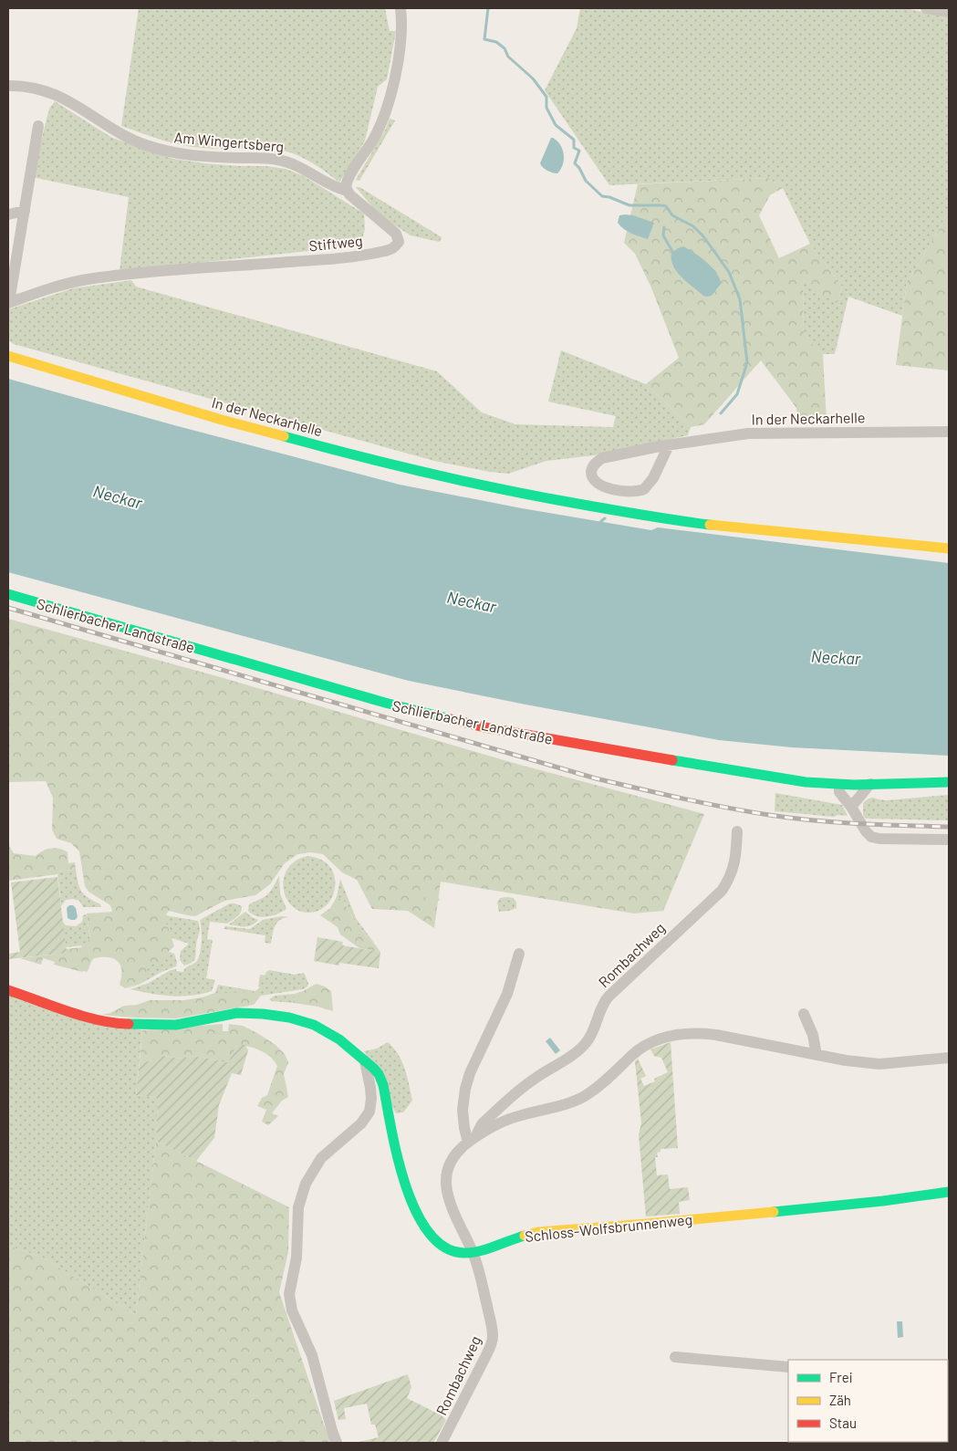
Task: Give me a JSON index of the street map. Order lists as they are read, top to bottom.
{
  "streets": {
    "main road": ["In der Neckarhelle", "Schlierbacher Landstraße", "Schloss-Wolfsbrunnenweg"],
    "street": ["Am Wingertsberg", "Stiftweg", "Rombachweg"]
  },
  "crossings": [
    ["Am Wingertsberg", "Stiftweg"],
    ["Rombachweg", "Schloss-Wolfsbrunnenweg"]
  ],
  "water": ["Neckar"],
  "legend": ["Frei", "Zäh", "Stau"]
}
